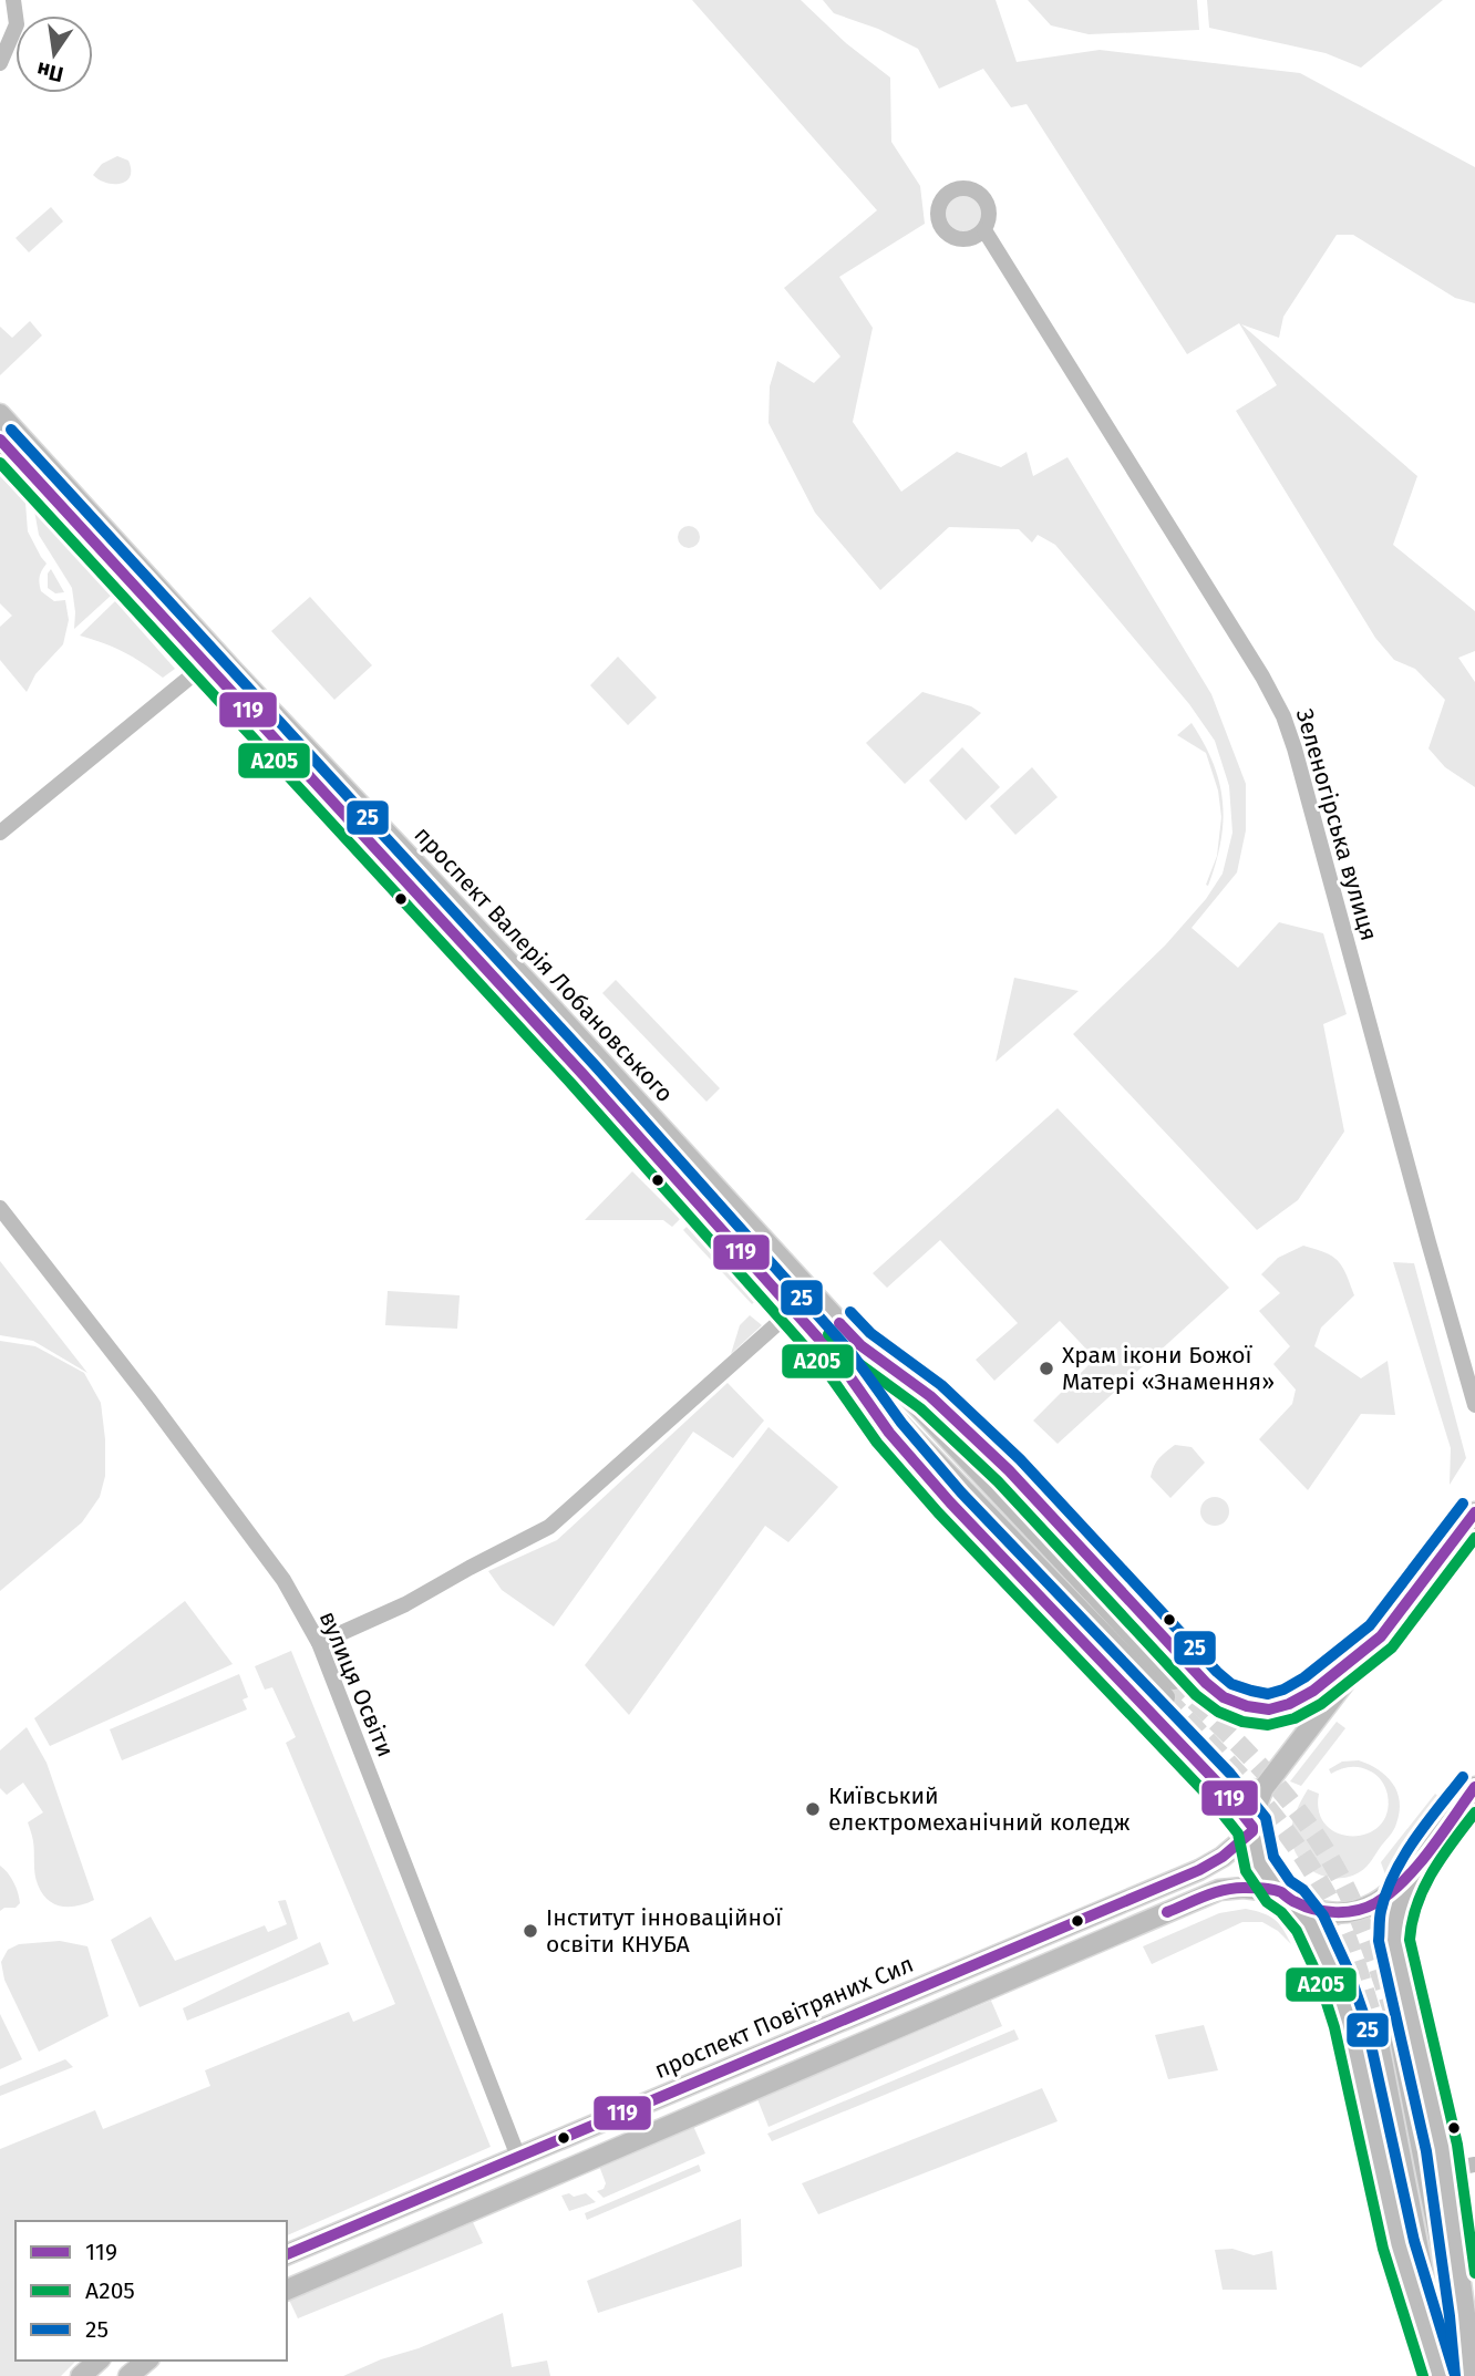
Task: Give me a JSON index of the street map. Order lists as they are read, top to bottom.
{
  "streets": {
    "main road": ["проспект Валерія Лобановського", "проспект Повітряних Сил"],
    "street": ["Зеленогірська вулиця", "вулиця Освіти"]
  },
  "crossings": [
    ["проспект Валерія Лобановського", "проспект Повітряних Сил"],
    ["вулиця Освіти", "проспект Повітряних Сил"]
  ],
  "places": ["Храм ікони Божої Матері «Знамення»", "Київський електромеханічний коледж", "Інститут інноваційної освіти КНУБА"],
  "lines": ["transit line 25", "transit line 119", "transit line А205"],
  "legend": ["119", "А205", "25"],
  "north": "bottom"
}
